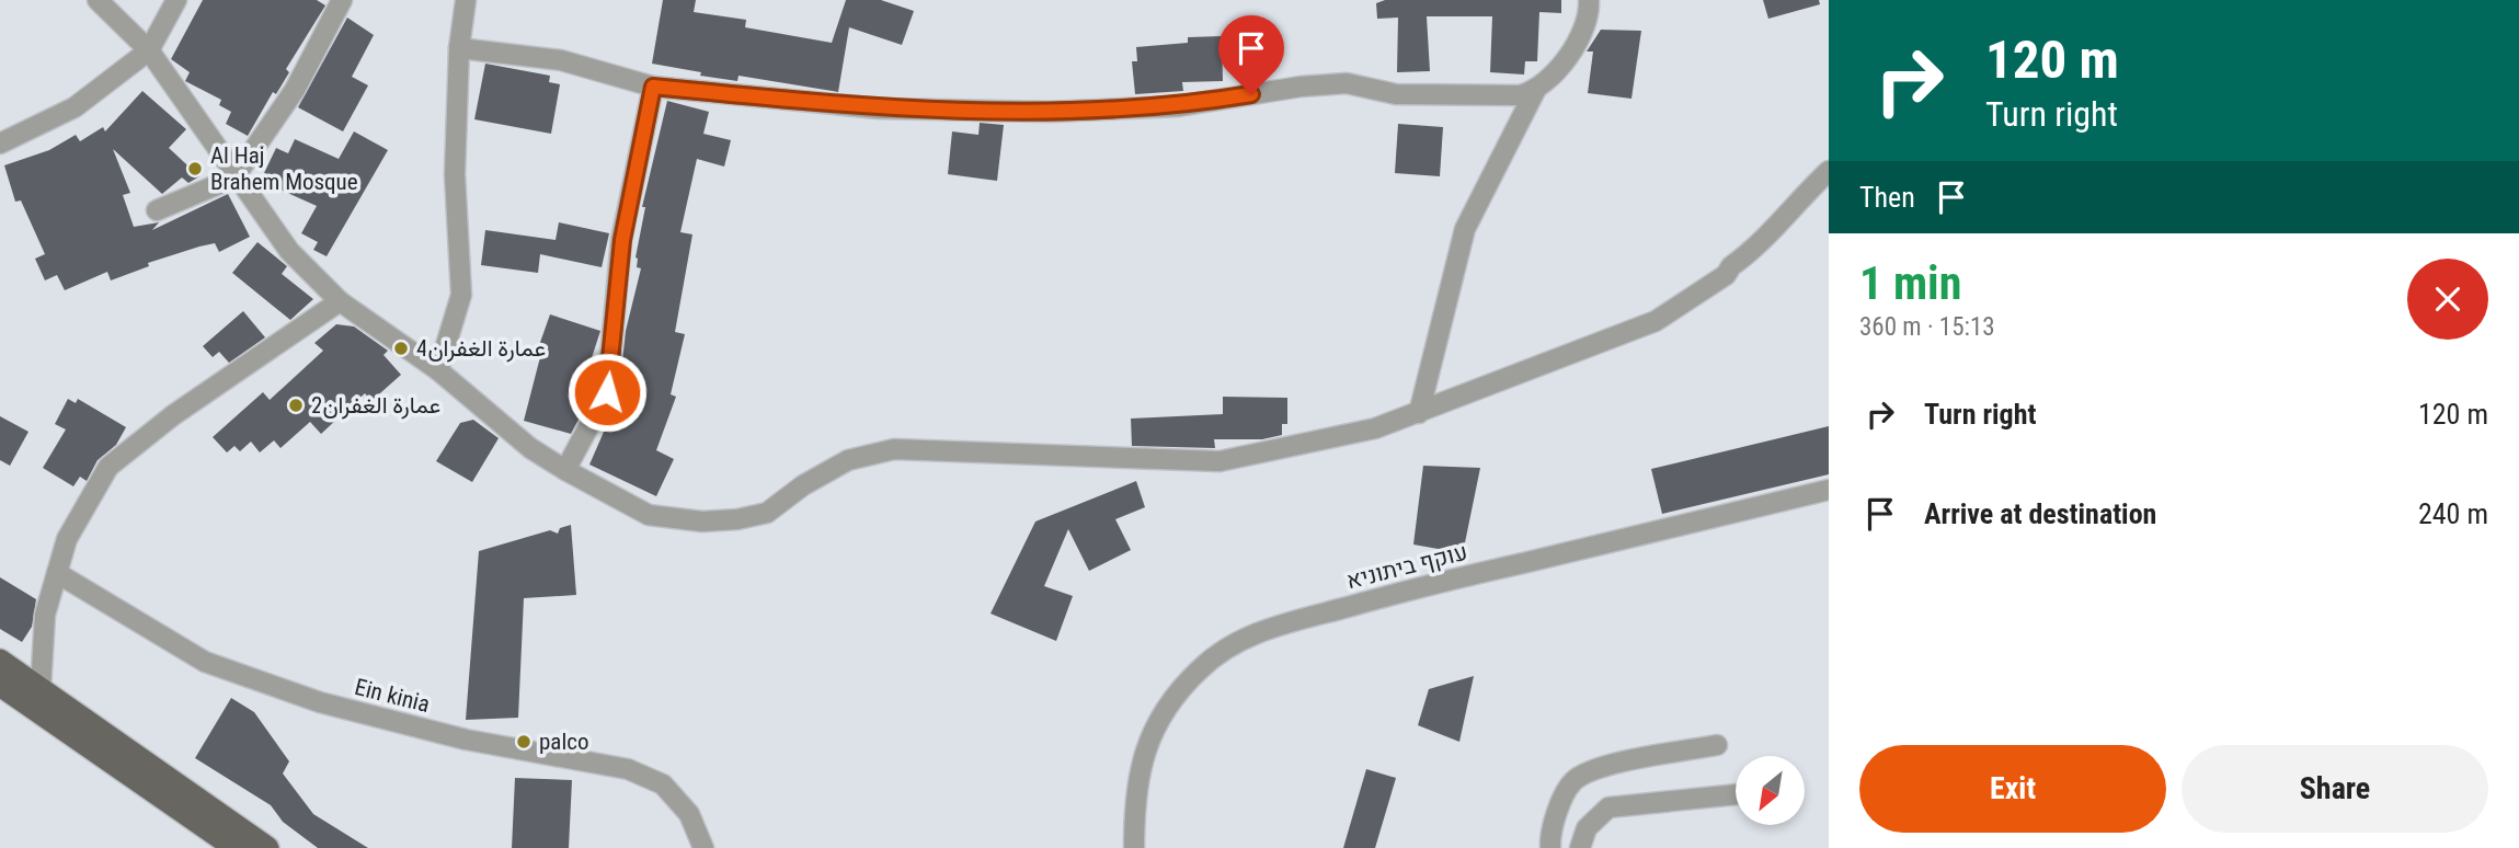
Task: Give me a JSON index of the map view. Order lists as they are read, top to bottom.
{
  "streets": {
    "street": ["עוקף ביתוניא", "Ein kinia"]
  },
  "places": [
    "Al Haj Brahem Mosque",
    "عمارة الغفران4",
    "عمارة الغفران2",
    "palco"
  ],
  "north": "bottom left",
  "page": {
    "turn": ["120 m", "Turn right"],
    "then": "Then",
    "heading": ["1 min", "360 m · 15:13"],
    "list": [
      {
        "name": "Turn right",
        "value": "120 m"
      },
      {
        "name": "Arrive at destination",
        "value": "240 m"
      }
    ],
    "buttons": ["Exit", "Share"]
  }
}
